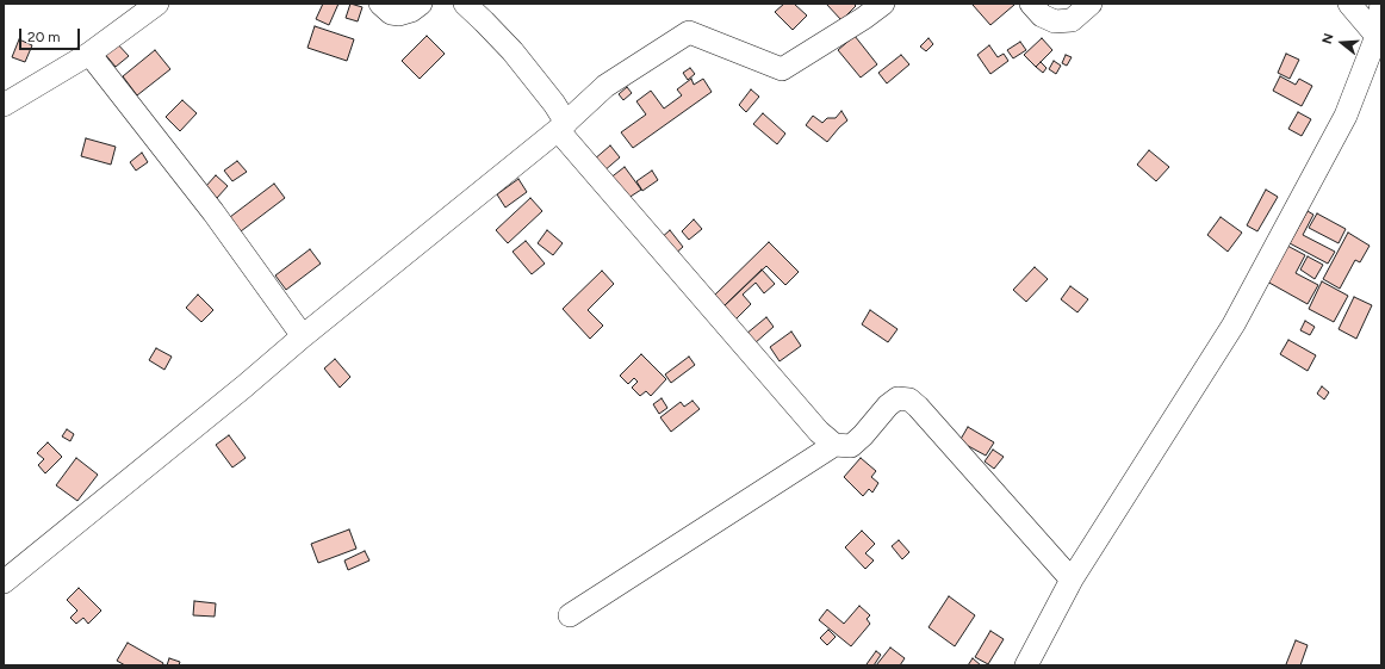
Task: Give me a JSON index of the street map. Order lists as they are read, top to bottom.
{
  "scale_bar": "20 m",
  "north": "left"
}
